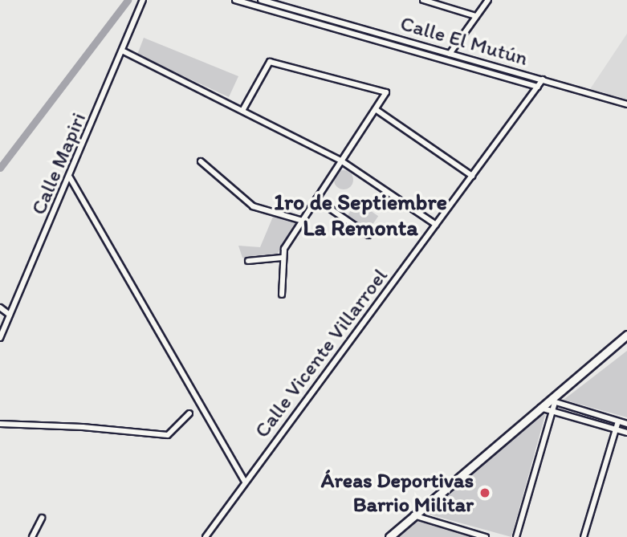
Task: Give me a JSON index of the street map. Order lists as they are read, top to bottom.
{
  "streets": {
    "street": ["Calle El Mutún", "Calle Mapiri", "Calle Vicente Villarroel"]
  },
  "crossings": [
    ["Calle El Mutún", "Calle Vicente Villarroel"]
  ],
  "districts": ["1ro de Septiembre La Remonta"],
  "places": ["Áreas Deportivas Barrio Militar"]
}
